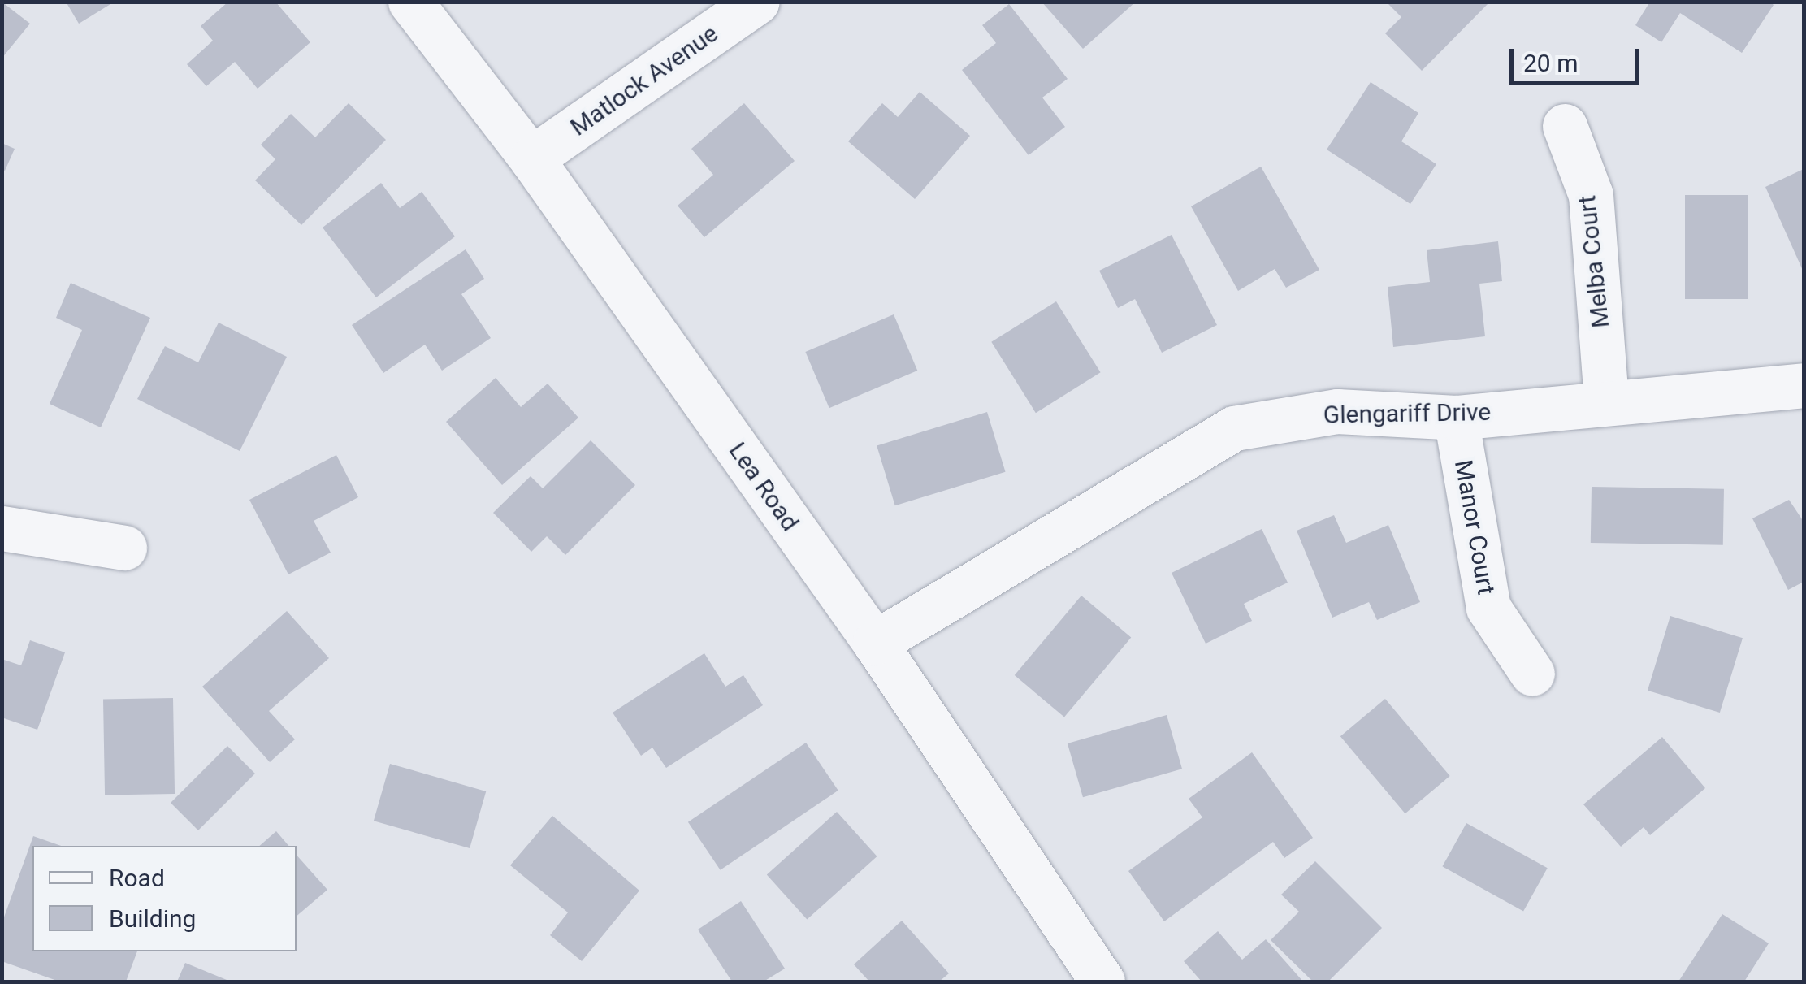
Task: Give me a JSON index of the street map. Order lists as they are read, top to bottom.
{
  "streets": {
    "street": [
      "Matlock Avenue",
      "Melba Court",
      "Glengariff Drive",
      "Lea Road",
      "Manor Court"
    ]
  },
  "crossings": [
    ["Matlock Avenue", "Lea Road"],
    ["Melba Court", "Glengariff Drive"],
    ["Glengariff Drive", "Lea Road"],
    ["Glengariff Drive", "Manor Court"]
  ],
  "legend": ["Road", "Building"],
  "scale_bar": "20 m"
}
